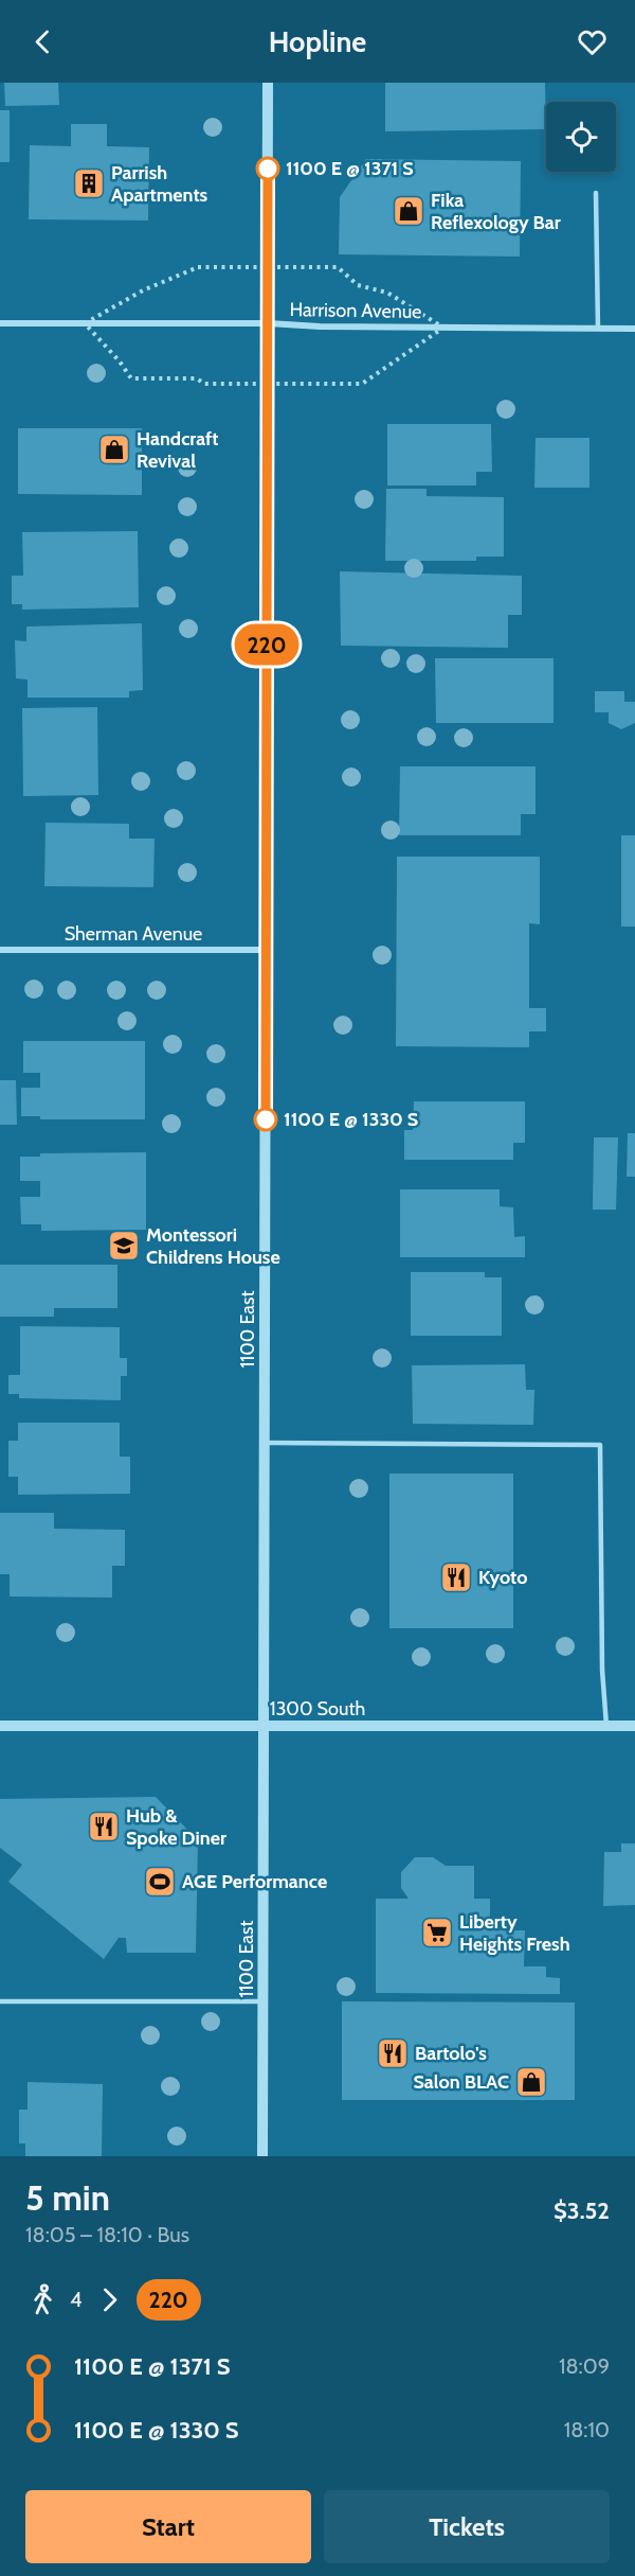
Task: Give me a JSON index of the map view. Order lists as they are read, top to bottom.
{
  "streets": {
    "street": [
      "Harrison Avenue",
      "Sherman Avenue",
      "1100 East",
      "1300 South"
    ]
  },
  "crossings": [
    ["Harrison Avenue", "1100 East"],
    ["Sherman Avenue", "1100 East"],
    ["1100 East", "1300 South"]
  ],
  "places": {
    "other": ["1100 E @ 1371 S", "1100 E @ 1330 S"],
    "building": ["Parrish Apartments"],
    "shop": ["Fika Reflexology Bar", "Handcraft Revival", "Salon BLAC"],
    "school or university": ["Montessori Childrens House"],
    "restaurant": ["Kyoto", "Hub & Spoke Diner", "Bartolo's"],
    "sports": ["AGE Performance"],
    "supermarket": ["Liberty Heights Fresh"]
  },
  "lines": ["bus line 220"],
  "page": {
    "header": "Hopline",
    "on_map": "220",
    "heading": ["5 min", "18:05 – 18:10 · Bus", "$3.52"],
    "legs": ["4", "220"],
    "list": [
      {
        "name": "1100 E @ 1371 S",
        "value": "18:09"
      },
      {
        "name": "1100 E @ 1330 S",
        "value": "18:10"
      }
    ],
    "buttons": ["Start", "Tickets"]
  }
}
